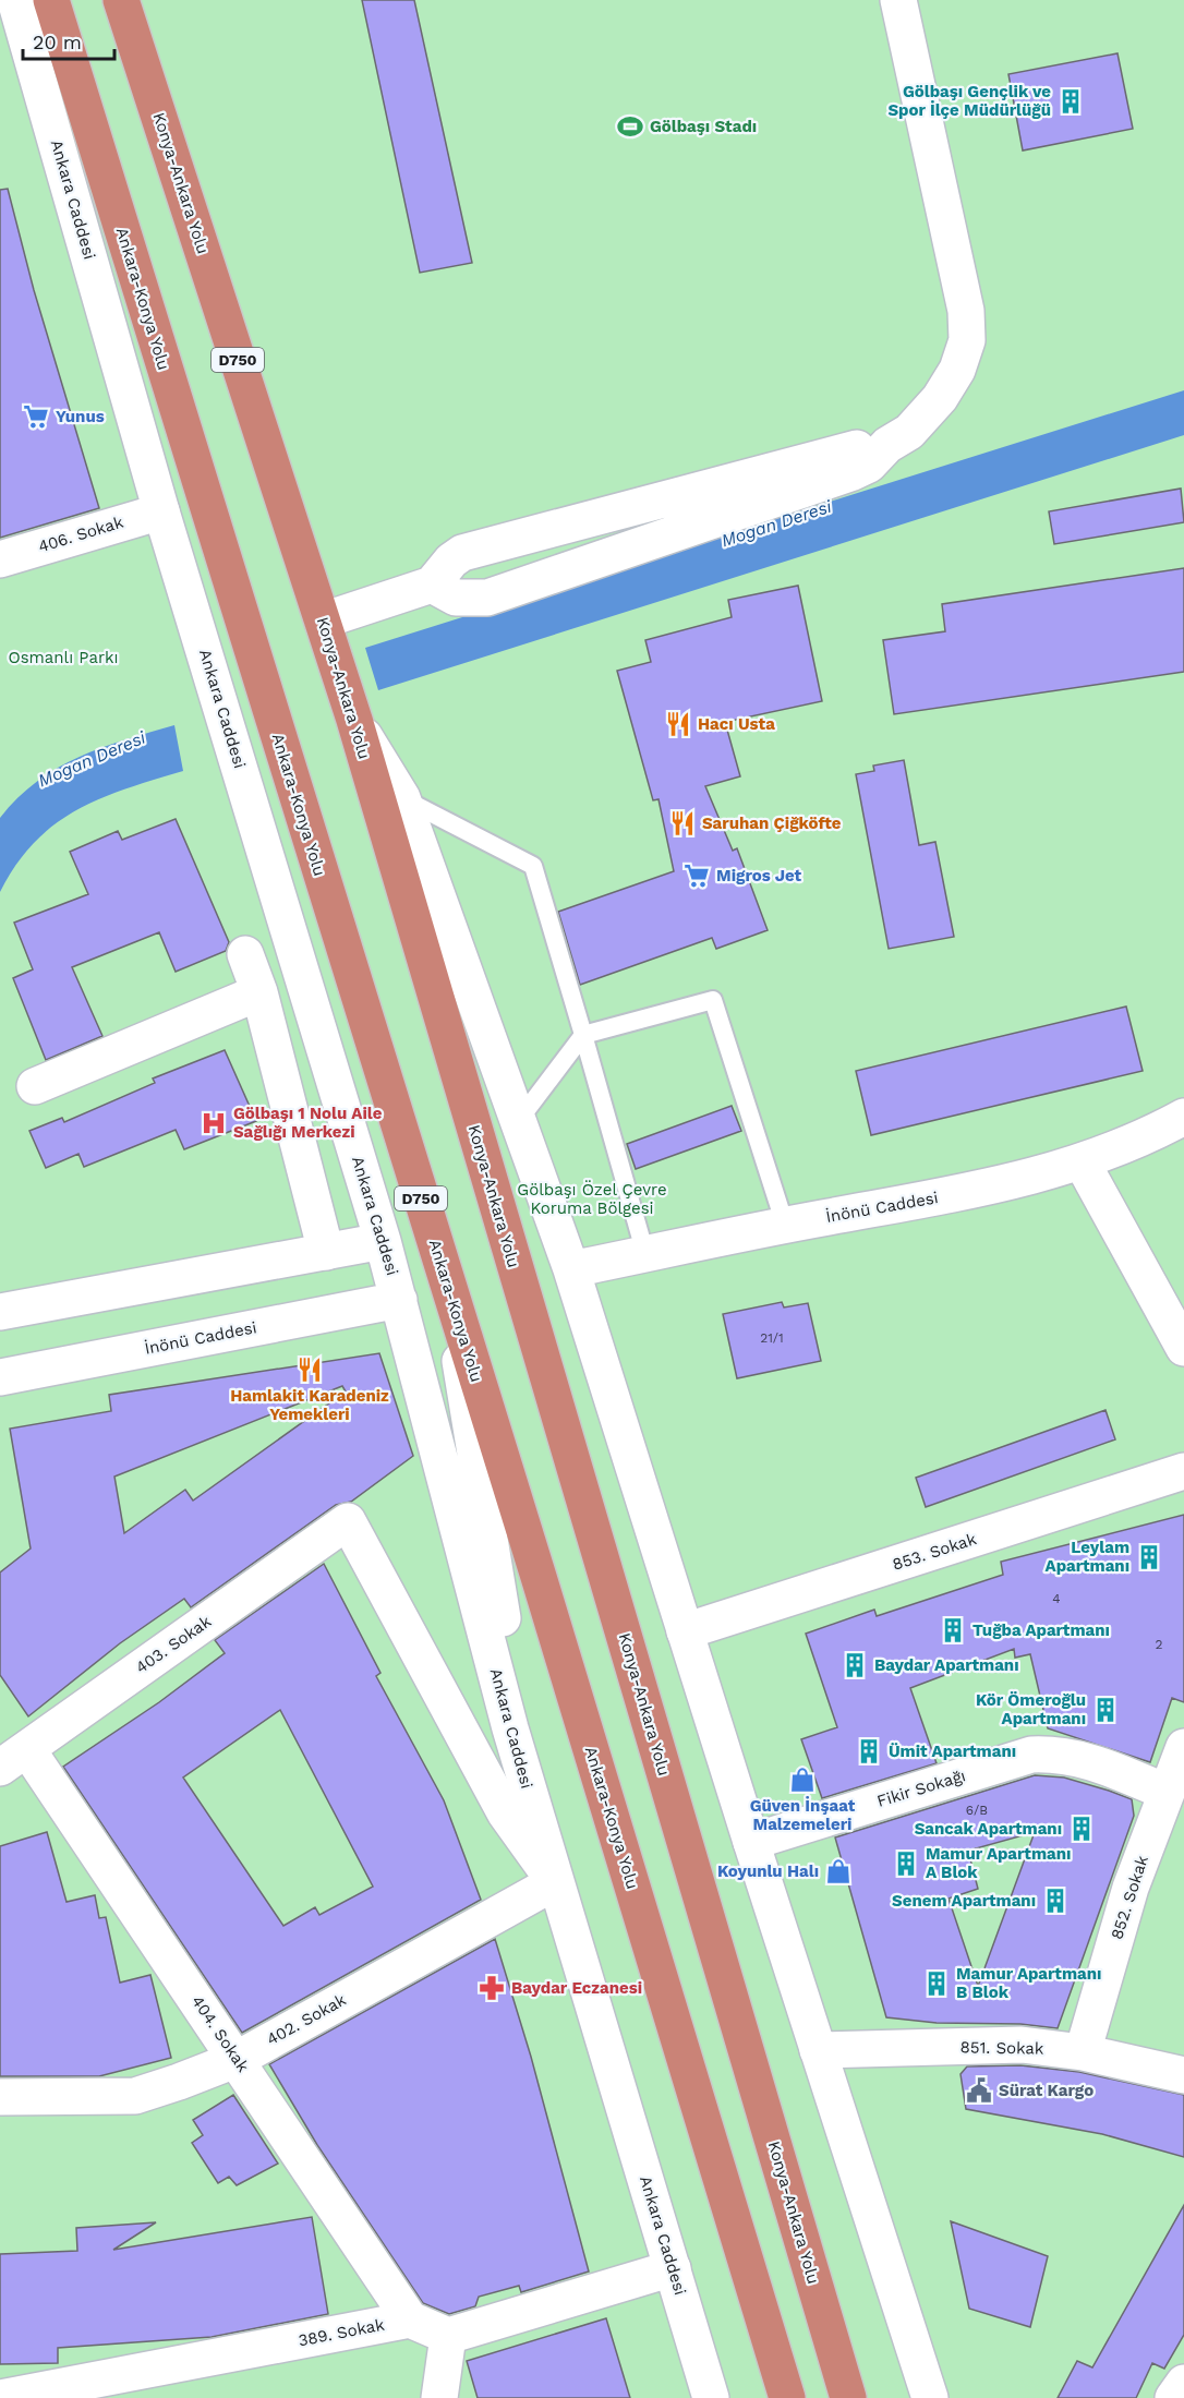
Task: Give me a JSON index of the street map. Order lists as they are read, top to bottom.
{
  "streets": {
    "highway": ["Konya-Ankara Yolu", "Ankara-Konya Yolu", "D750"],
    "street": [
      "Ankara Caddesi",
      "406. Sokak",
      "İnönü Caddesi",
      "853. Sokak",
      "403. Sokak",
      "Fikir Sokağı",
      "852. Sokak",
      "402. Sokak",
      "404. Sokak",
      "851. Sokak",
      "389. Sokak"
    ]
  },
  "crossings": [
    ["Konya-Ankara Yolu", "D750"],
    ["Ankara Caddesi", "406. Sokak"],
    ["Ankara Caddesi", "İnönü Caddesi"],
    ["Ankara Caddesi", "403. Sokak"],
    ["Ankara Caddesi", "402. Sokak"],
    ["403. Sokak", "402. Sokak"],
    ["403. Sokak", "404. Sokak"],
    ["Fikir Sokağı", "852. Sokak"],
    ["852. Sokak", "851. Sokak"],
    ["402. Sokak", "404. Sokak"],
    ["404. Sokak", "389. Sokak"]
  ],
  "water": ["Mogan Deresi"],
  "parks": ["Osmanlı Parkı", "Gölbaşı Özel Çevre Koruma Bölgesi"],
  "places": {
    "building": [
      "Gölbaşı Gençlik ve Spor İlçe Müdürlüğü",
      "Leylam Apartmanı",
      "Tuğba Apartmanı",
      "Baydar Apartmanı",
      "Kör Ömeroğlu Apartmanı",
      "Ümit Apartmanı",
      "Sancak Apartmanı",
      "Mamur Apartmanı A Blok",
      "Senem Apartmanı",
      "Mamur Apartmanı B Blok"
    ],
    "sports": ["Gölbaşı Stadı"],
    "supermarket": ["Yunus", "Migros Jet"],
    "restaurant": ["Hacı Usta", "Saruhan Çiğköfte", "Hamlakit Karadeniz Yemekleri"],
    "hospital": ["Gölbaşı 1 Nolu Aile Sağlığı Merkezi"],
    "shop": ["Güven İnşaat Malzemeleri", "Koyunlu Halı"],
    "pharmacy": ["Baydar Eczanesi"],
    "public building": ["Sürat Kargo"]
  },
  "house_numbers": [
    "21/1",
    "4",
    "2",
    "6/B"
  ],
  "scale_bar": "20 m"
}
